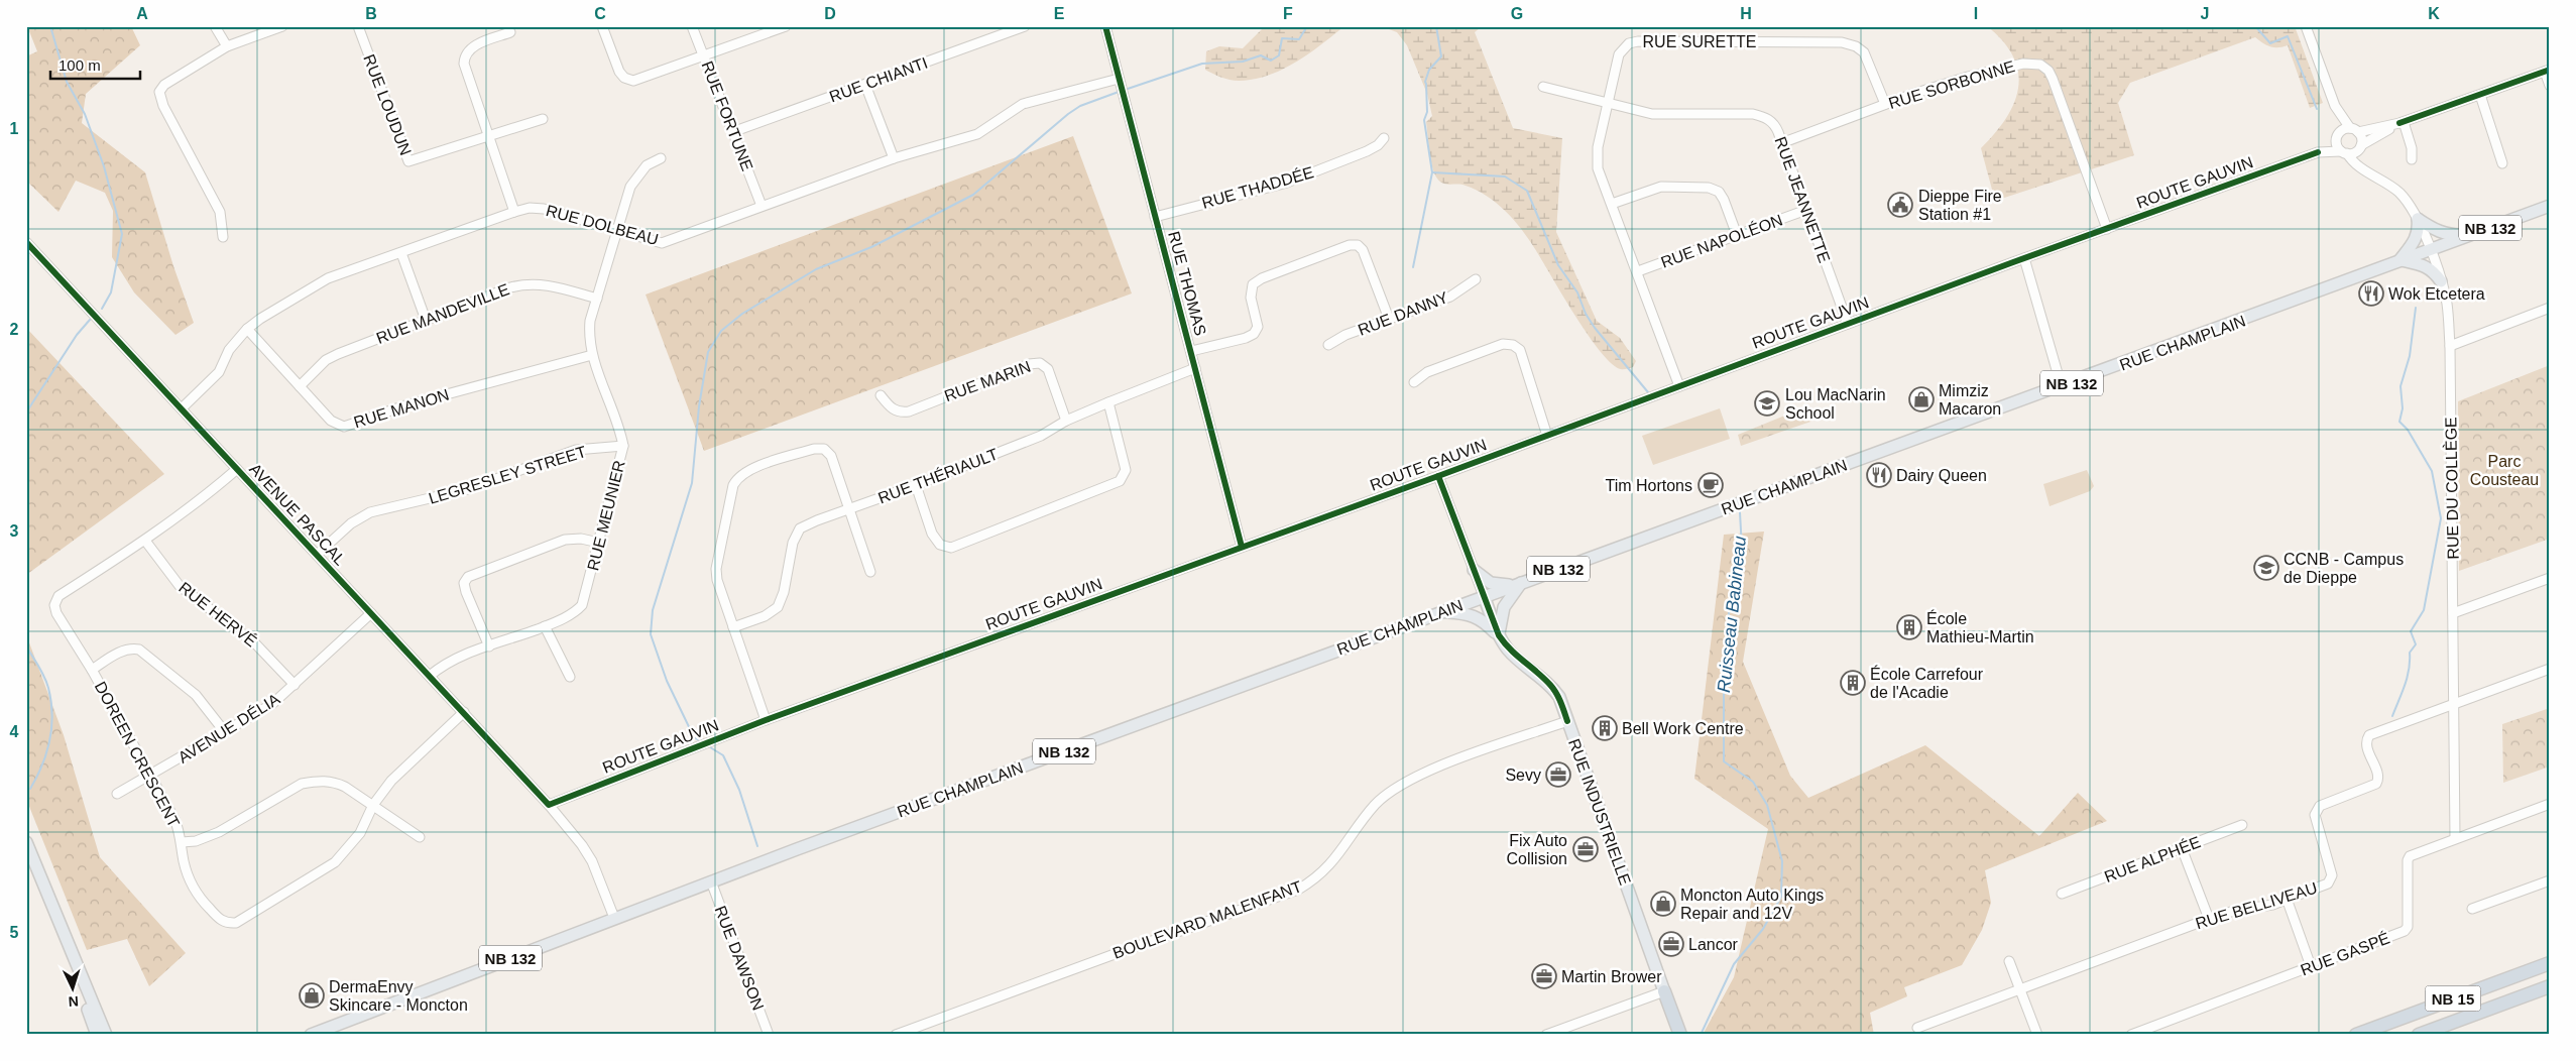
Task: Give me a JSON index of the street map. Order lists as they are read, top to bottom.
{
  "streets": {
    "highway": ["NB 15"],
    "main road": ["NB 132", "RUE CHAMPLAIN", "RUE INDUSTRIELLE"],
    "street": [
      "RUE SURETTE",
      "RUE CHIANTI",
      "RUE SORBONNE",
      "RUE LOUDUN",
      "RUE FORTUNE",
      "ROUTE GAUVIN",
      "RUE THADDÉE",
      "RUE JEANNETTE",
      "RUE DOLBEAU",
      "RUE NAPOLÉON",
      "RUE THOMAS",
      "RUE MANDEVILLE",
      "RUE DANNY",
      "RUE MARIN",
      "RUE MANON",
      "LEGRESLEY STREET",
      "RUE THÉRIAULT",
      "RUE DU COLLÈGE",
      "AVENUE PASCAL",
      "RUE MEUNIER",
      "RUE HERVÉ",
      "AVENUE DÉLIA",
      "DOREEN CRESCENT",
      "RUE ALPHÉE",
      "RUE BELLIVEAU",
      "BOULEVARD MALENFANT",
      "RUE GASPÉ",
      "RUE DAWSON"
    ]
  },
  "crossings": [
    ["RUE SURETTE", "RUE SORBONNE"],
    ["RUE SURETTE", "ROUTE GAUVIN"],
    ["RUE SURETTE", "RUE JEANNETTE"],
    ["RUE SURETTE", "RUE NAPOLÉON"],
    ["RUE CHIANTI", "RUE FORTUNE"],
    ["RUE SORBONNE", "ROUTE GAUVIN"],
    ["RUE SORBONNE", "RUE JEANNETTE"],
    ["RUE FORTUNE", "RUE DOLBEAU"],
    ["ROUTE GAUVIN", "RUE JEANNETTE"],
    ["ROUTE GAUVIN", "RUE THOMAS"],
    ["ROUTE GAUVIN", "RUE DU COLLÈGE"],
    ["ROUTE GAUVIN", "AVENUE PASCAL"],
    ["RUE THADDÉE", "RUE THOMAS"],
    ["RUE JEANNETTE", "RUE NAPOLÉON"],
    ["RUE DOLBEAU", "RUE THOMAS"],
    ["RUE DOLBEAU", "RUE MANON"],
    ["RUE DOLBEAU", "AVENUE PASCAL"],
    ["RUE DOLBEAU", "RUE MEUNIER"],
    ["RUE THOMAS", "RUE THÉRIAULT"],
    ["RUE MANDEVILLE", "RUE MANON"],
    ["RUE MANDEVILLE", "RUE MEUNIER"],
    ["RUE CHAMPLAIN", "RUE DU COLLÈGE"],
    ["RUE CHAMPLAIN", "AVENUE PASCAL"],
    ["RUE CHAMPLAIN", "RUE INDUSTRIELLE"],
    ["RUE CHAMPLAIN", "RUE DAWSON"],
    ["RUE MARIN", "RUE THÉRIAULT"],
    ["RUE MANON", "RUE MEUNIER"],
    ["LEGRESLEY STREET", "AVENUE PASCAL"],
    ["LEGRESLEY STREET", "RUE MEUNIER"],
    ["RUE DU COLLÈGE", "RUE BELLIVEAU"],
    ["RUE DU COLLÈGE", "RUE GASPÉ"],
    ["AVENUE PASCAL", "RUE MEUNIER"],
    ["AVENUE PASCAL", "AVENUE DÉLIA"],
    ["AVENUE PASCAL", "DOREEN CRESCENT"],
    ["RUE HERVÉ", "AVENUE DÉLIA"],
    ["RUE HERVÉ", "DOREEN CRESCENT"],
    ["AVENUE DÉLIA", "DOREEN CRESCENT"],
    ["RUE INDUSTRIELLE", "BOULEVARD MALENFANT"]
  ],
  "water": ["Ruisseau Babineau"],
  "parks": ["Parc Cousteau"],
  "places": {
    "public building": ["Dieppe Fire Station #1"],
    "restaurant": ["Wok Etcetera", "Dairy Queen"],
    "shop": ["Mimziz Macaron", "Moncton Auto Kings Repair and 12V", "DermaEnvy Skincare - Moncton"],
    "school or university": ["Lou MacNarin School", "CCNB - Campus de Dieppe"],
    "cafe": ["Tim Hortons"],
    "building": ["École Mathieu-Martin", "École Carrefour de l'Acadie", "Bell Work Centre"],
    "office": [
      "Sevy",
      "Fix Auto Collision",
      "Lancor",
      "Martin Brower"
    ]
  },
  "scale_bar": "100 m",
  "north": "bottom",
  "grid": {
    "columns": [
      "A",
      "B",
      "C",
      "D",
      "E",
      "F",
      "G",
      "H",
      "I",
      "J",
      "K"
    ],
    "rows": [
      "1",
      "2",
      "3",
      "4",
      "5"
    ]
  }
}
